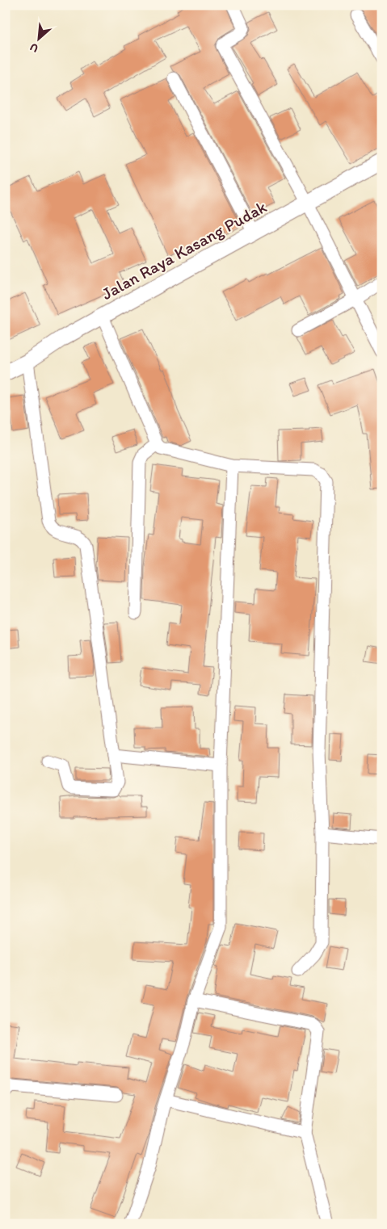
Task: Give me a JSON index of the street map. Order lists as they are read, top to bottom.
{
  "streets": {
    "street": ["Jalan Raya Kasang Pudak"]
  },
  "north": "bottom left"
}
